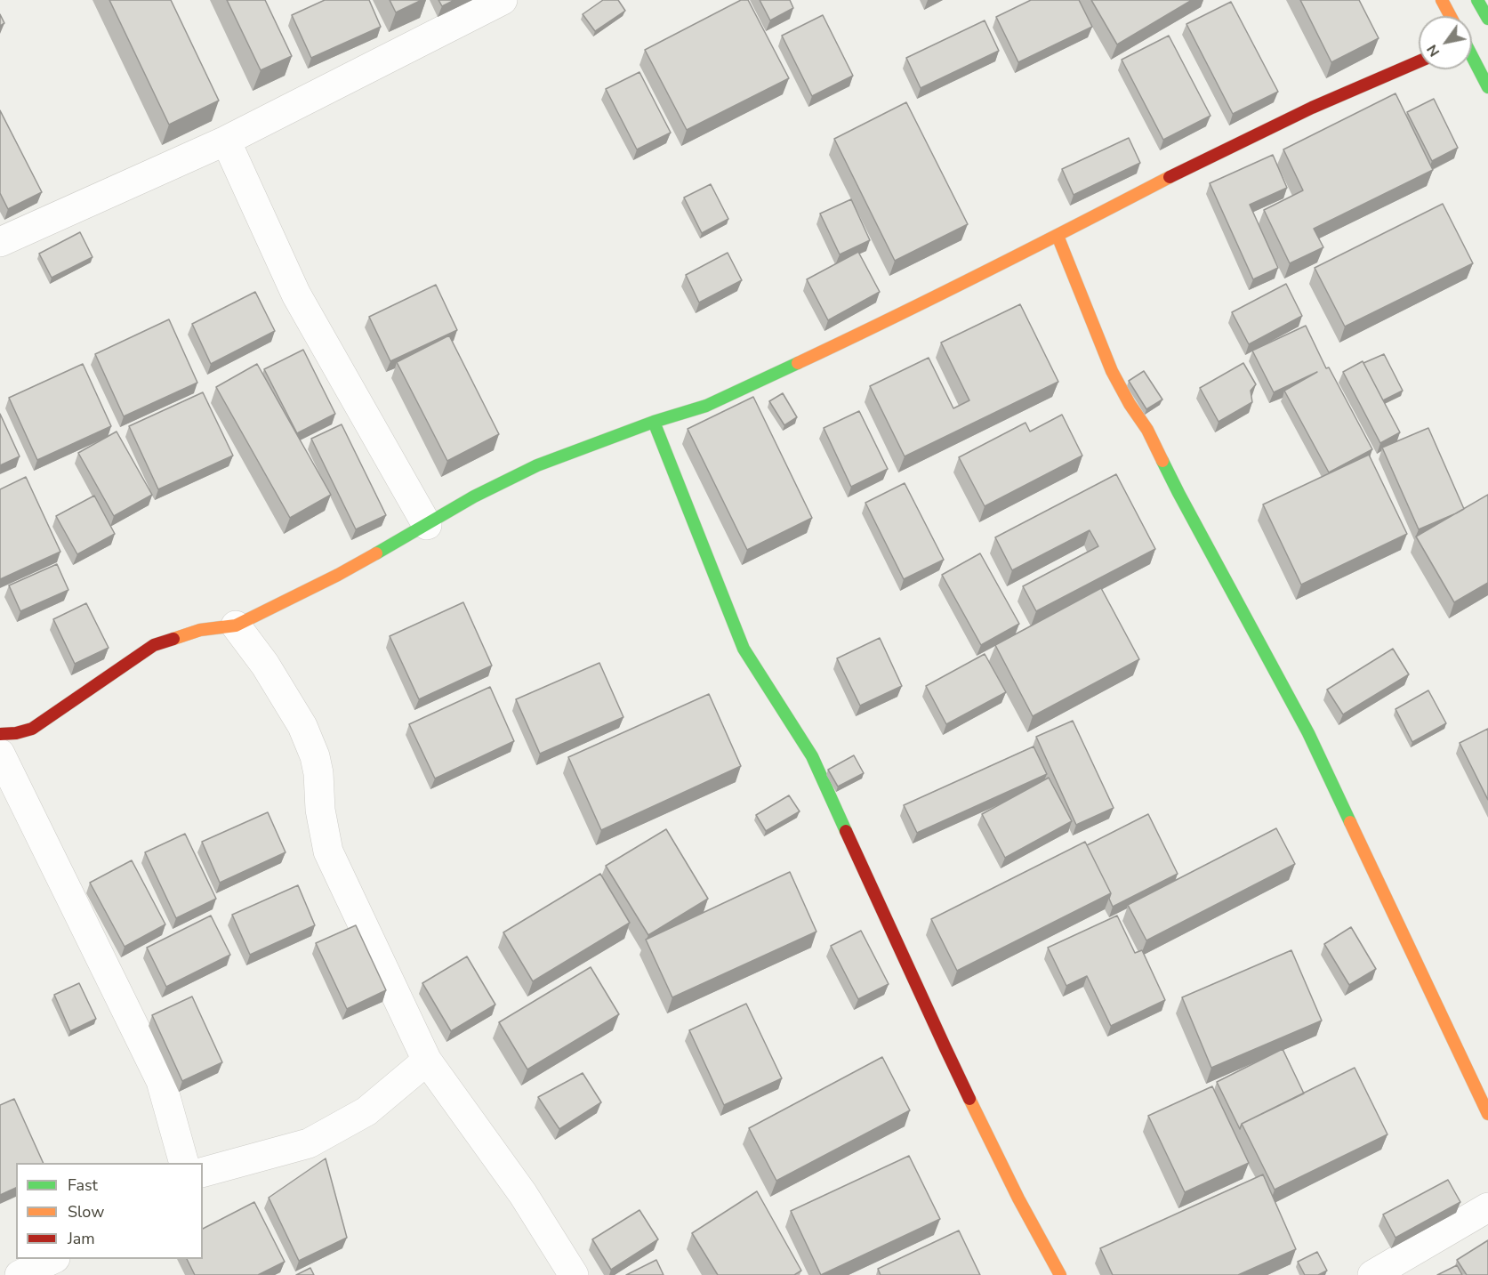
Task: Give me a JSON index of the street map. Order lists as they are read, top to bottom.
{
  "legend": ["Fast", "Slow", "Jam"],
  "north": "bottom left"
}
